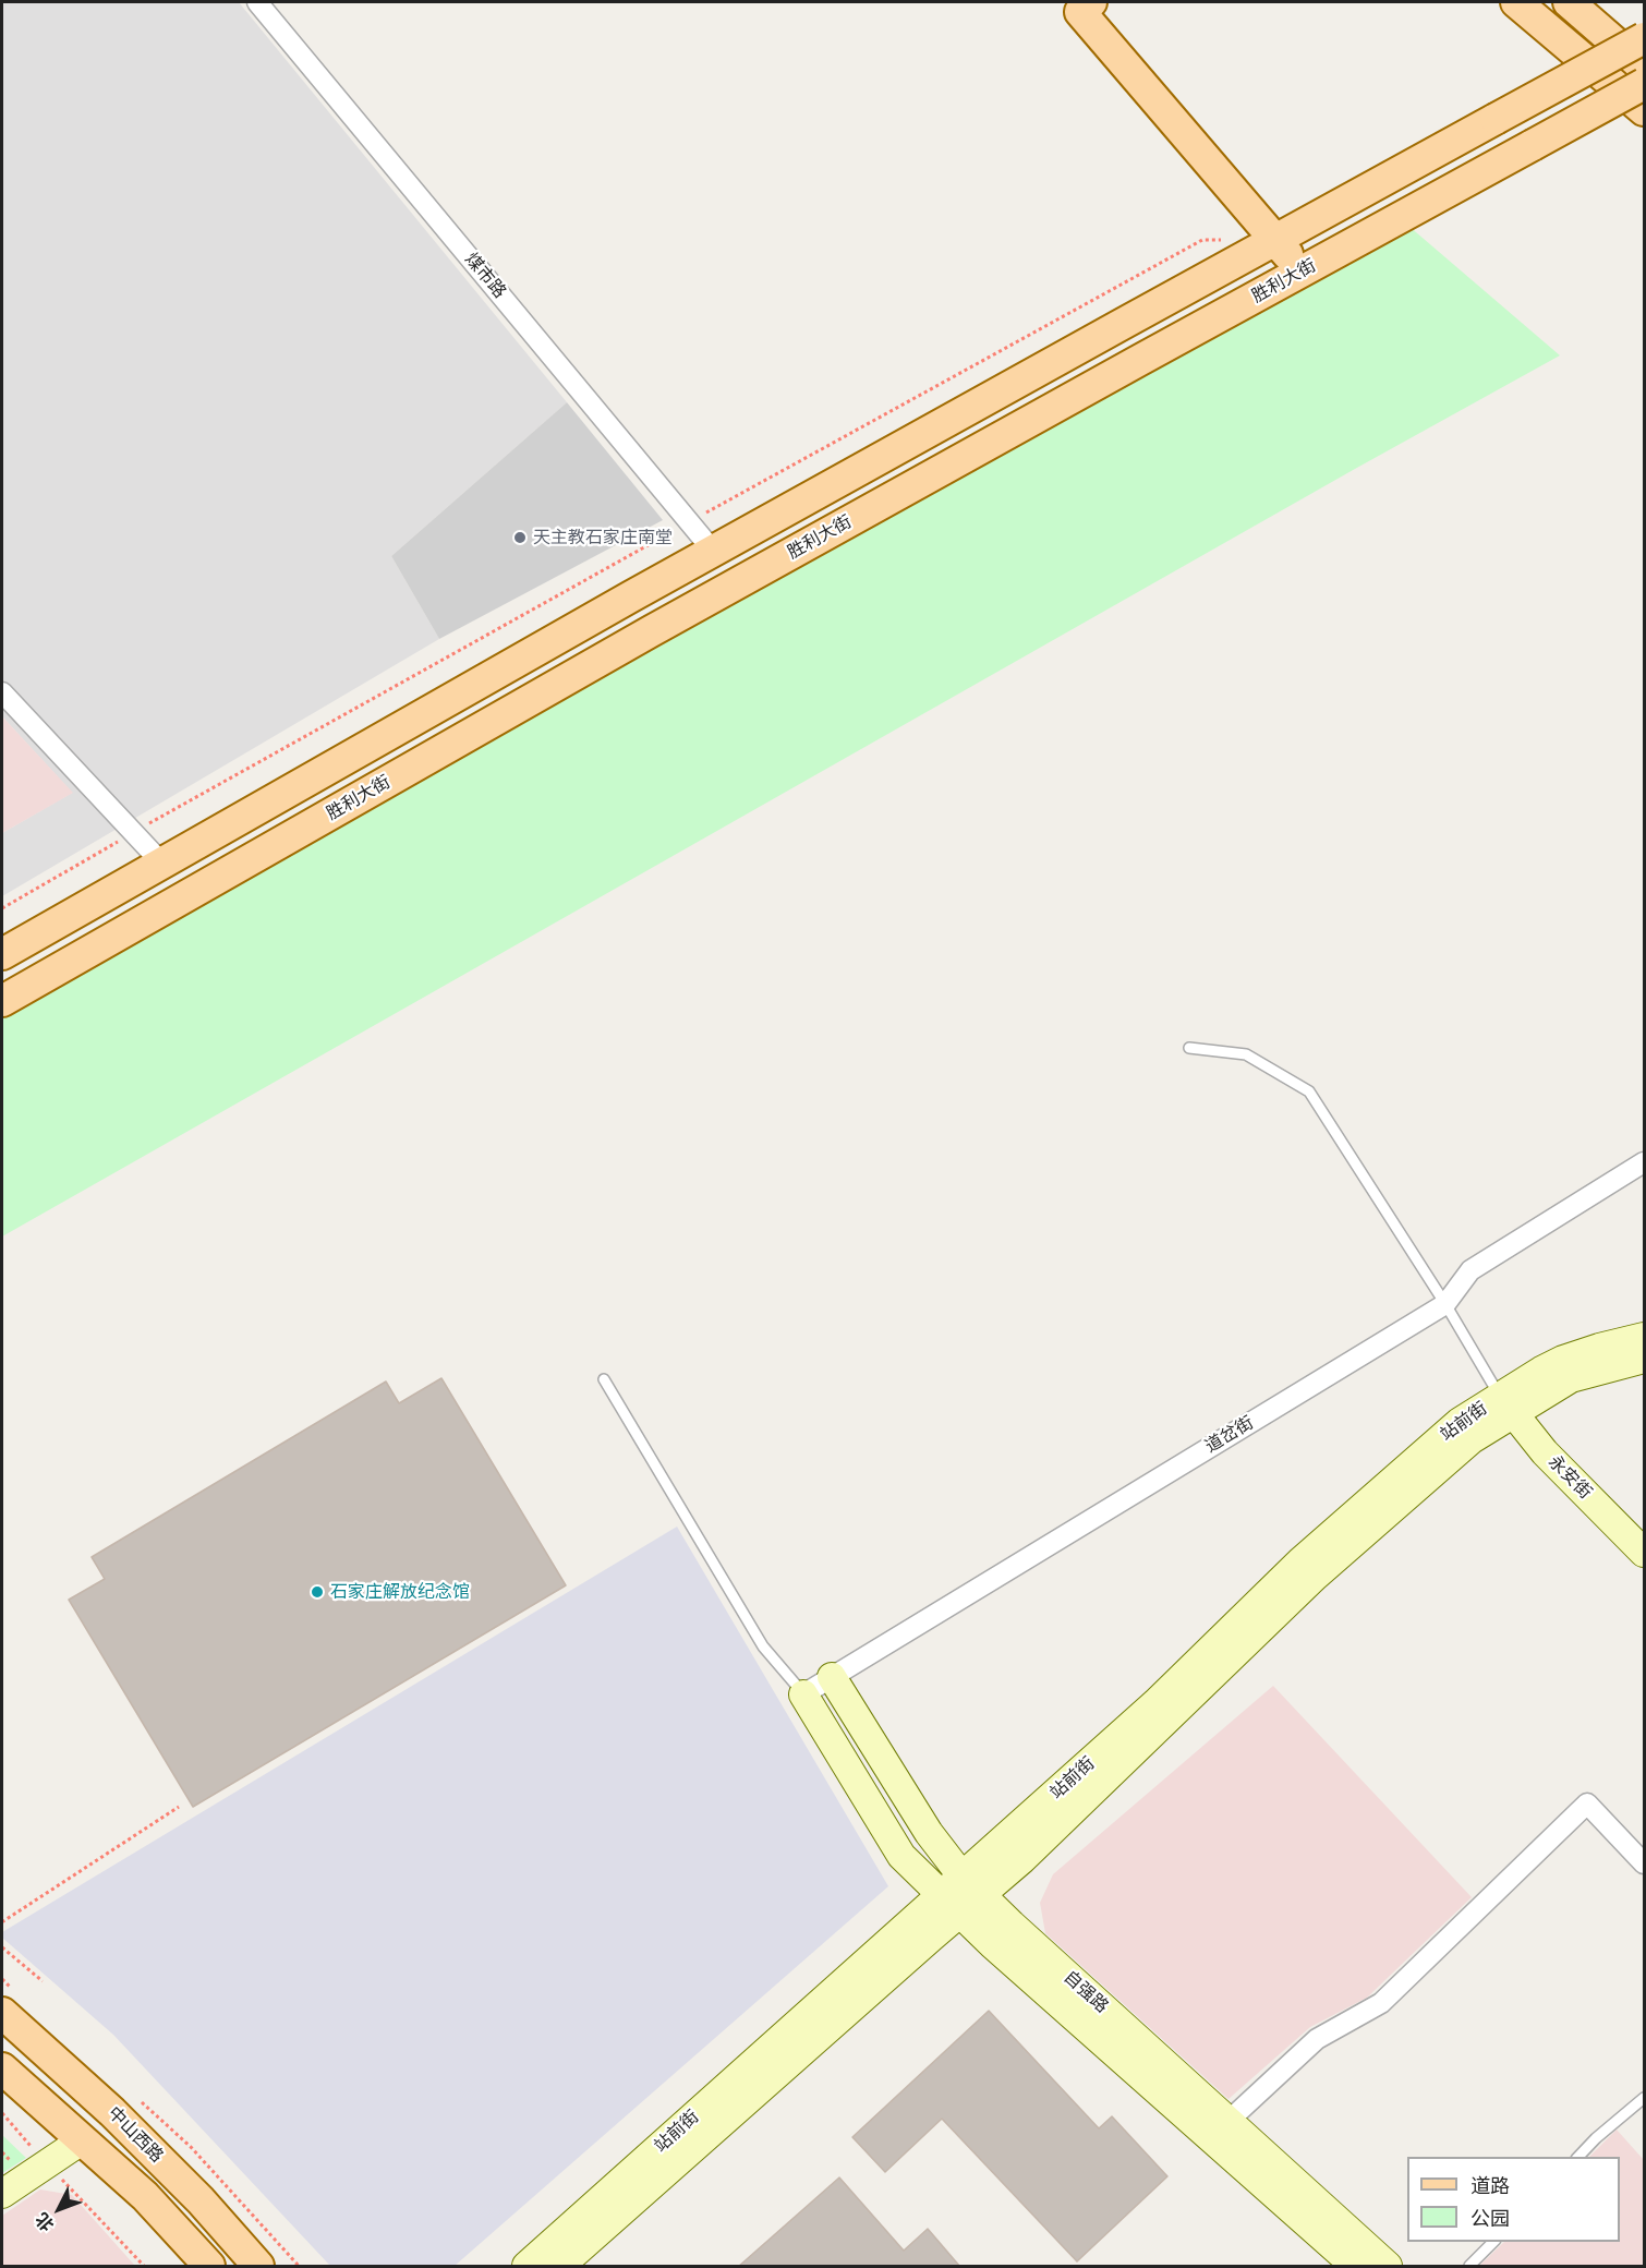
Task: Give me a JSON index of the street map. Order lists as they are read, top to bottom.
{
  "streets": {
    "main road": [
      "胜利大街",
      "站前街",
      "永安街",
      "自强路",
      "中山西路"
    ],
    "street": ["煤市路", "道岔街"]
  },
  "crossings": [
    ["站前街", "永安街"],
    ["站前街", "自强路"],
    ["道岔街", "自强路"]
  ],
  "places": ["天主教石家庄南堂", "石家庄解放纪念馆"],
  "legend": ["道路", "公园"],
  "north": "bottom left"
}
